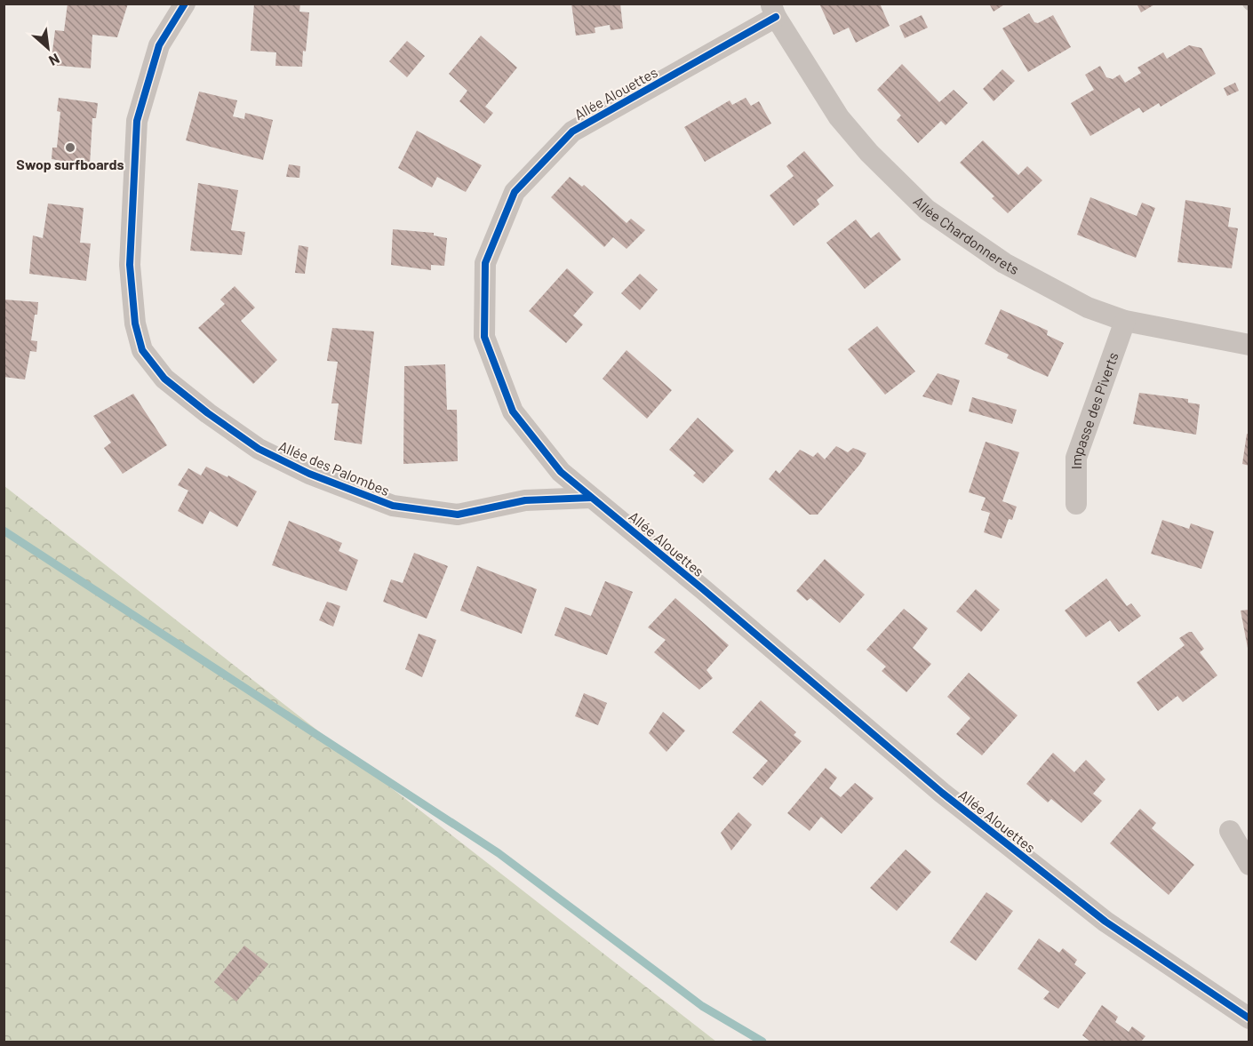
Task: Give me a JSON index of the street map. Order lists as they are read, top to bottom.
{
  "streets": {
    "street": [
      "Allée Alouettes",
      "Allée Chardonnerets",
      "Impasse des Piverts",
      "Allée des Palombes"
    ]
  },
  "crossings": [
    ["Allée Alouettes", "Allée Chardonnerets"],
    ["Allée Alouettes", "Allée des Palombes"],
    ["Allée Chardonnerets", "Impasse des Piverts"]
  ],
  "places": ["Swop surfboards"],
  "north": "bottom right"
}
